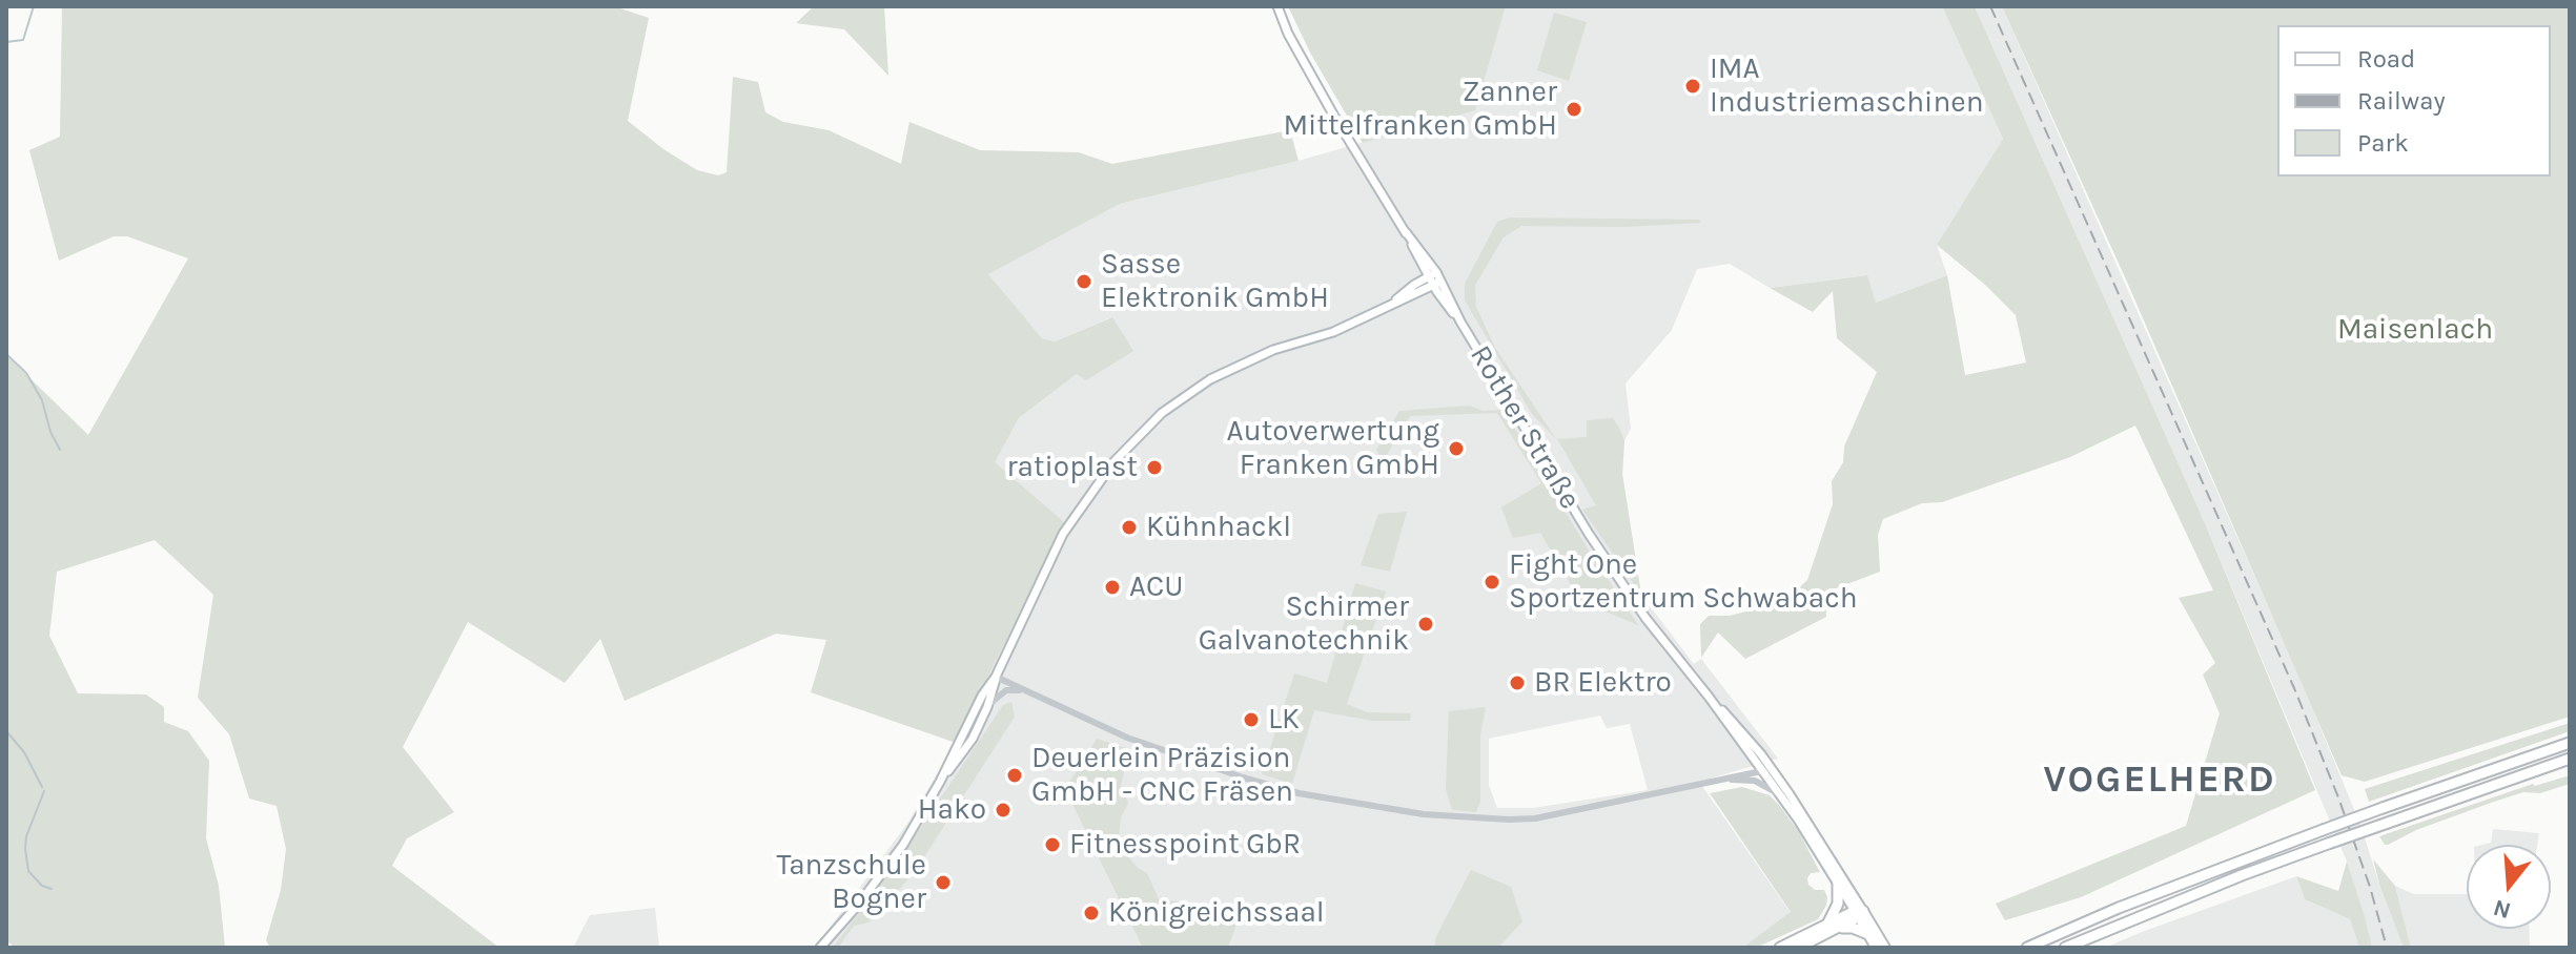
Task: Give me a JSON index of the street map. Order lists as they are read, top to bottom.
{
  "streets": {
    "main road": ["Rother Straße"]
  },
  "districts": ["VOGELHERD"],
  "parks": ["Maisenlach"],
  "places": [
    "IMA Industriemaschinen",
    "Zanner Mittelfranken GmbH",
    "Sasse Elektronik GmbH",
    "Autoverwertung Franken GmbH",
    "ratioplast",
    "Kühnhackl",
    "Fight One Sportzentrum Schwabach",
    "ACU",
    "Schirmer Galvanotechnik",
    "BR Elektro",
    "LK",
    "Deuerlein Präzision GmbH - CNC Fräsen",
    "Hako",
    "Fitnesspoint GbR",
    "Tanzschule Bogner",
    "Königreichssaal"
  ],
  "legend": ["Road", "Railway", "Park"],
  "north": "bottom"
}
